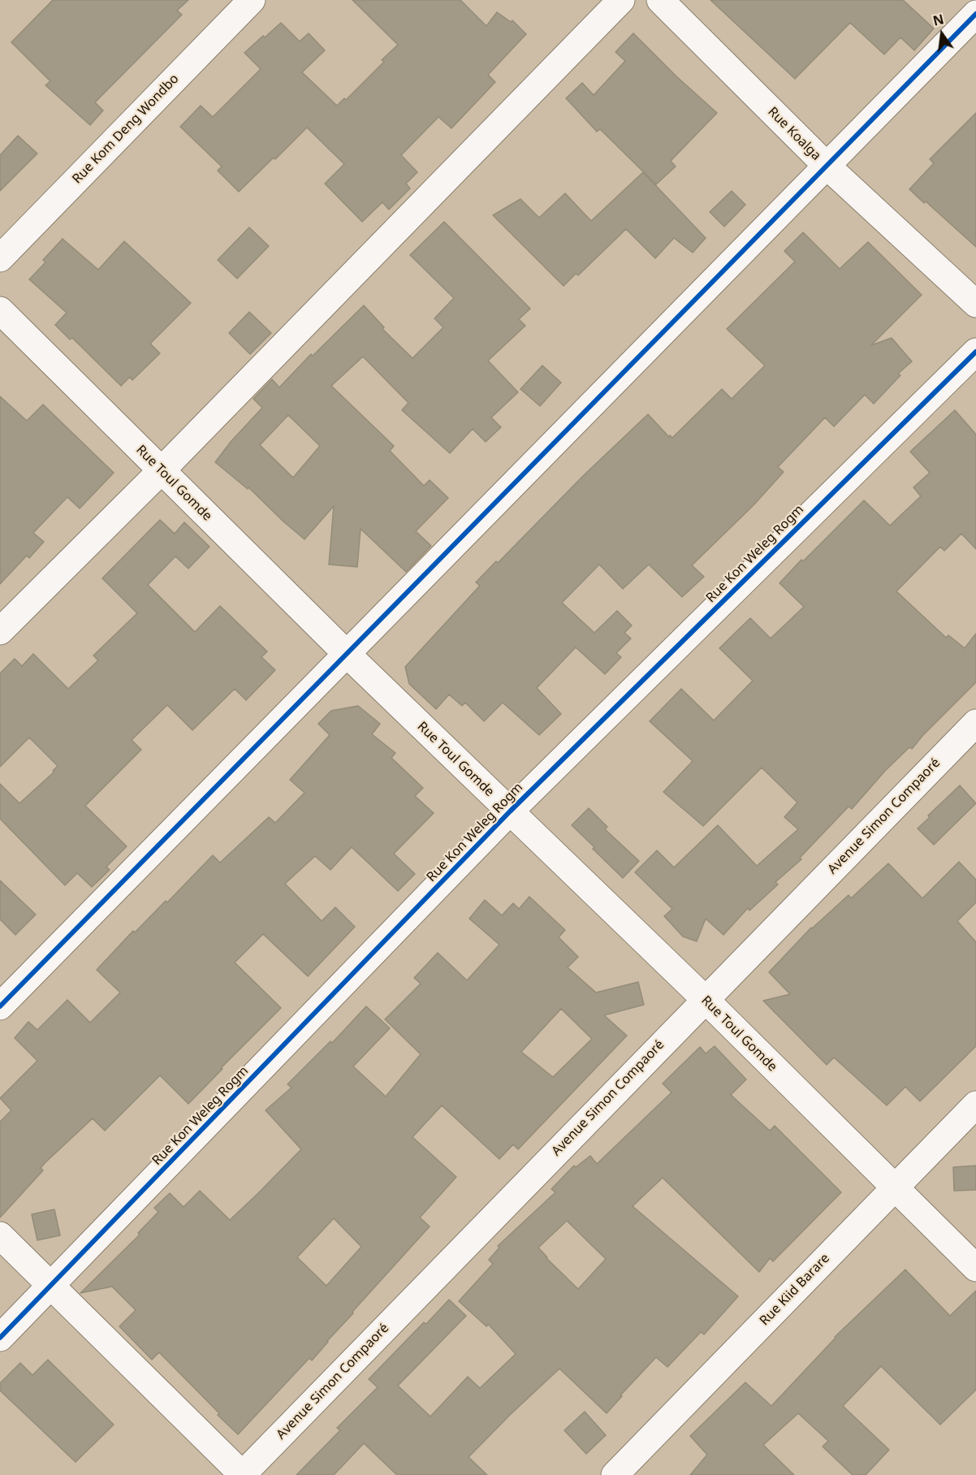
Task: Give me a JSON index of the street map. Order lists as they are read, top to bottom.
{
  "streets": {
    "street": [
      "Rue Kom Deng Wondbo",
      "Rue Koalga",
      "Rue Toul Gomde",
      "Rue Kon Weleg Rogm",
      "Avenue Simon Compaoré",
      "Rue Kiid Barare"
    ]
  },
  "crossings": [
    ["Rue Toul Gomde", "Rue Kon Weleg Rogm"],
    ["Rue Toul Gomde", "Avenue Simon Compaoré"],
    ["Rue Toul Gomde", "Rue Kiid Barare"]
  ],
  "north": "top"
}
